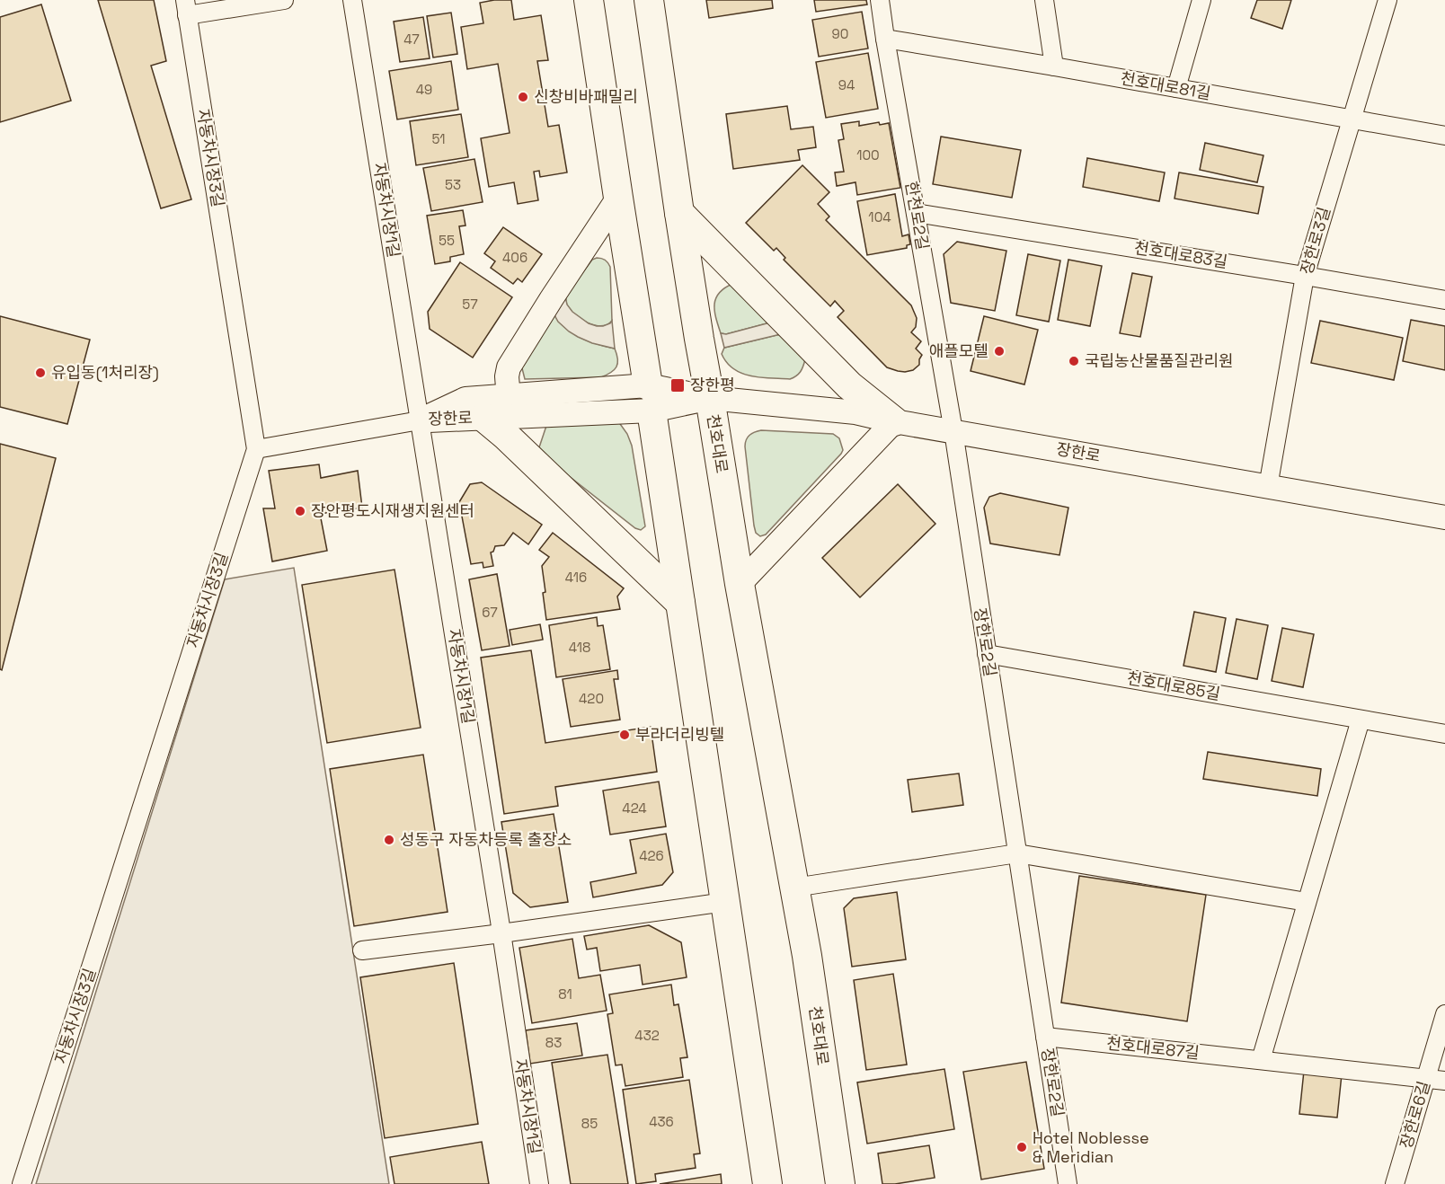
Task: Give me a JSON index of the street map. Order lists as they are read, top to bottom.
{
  "streets": {
    "main road": ["천호대로"],
    "street": [
      "천호대로81길",
      "자동차시장3길",
      "자동차시장1길",
      "한천로2길",
      "장한로3길",
      "천호대로83길",
      "장한로",
      "장한로2길",
      "천호대로85길",
      "천호대로87길",
      "장한로6길"
    ]
  },
  "crossings": [
    ["천호대로81길", "한천로2길"],
    ["천호대로81길", "장한로3길"],
    ["자동차시장1길", "장한로"],
    ["한천로2길", "천호대로83길"],
    ["한천로2길", "장한로"],
    ["한천로2길", "장한로2길"],
    ["장한로3길", "천호대로83길"],
    ["장한로3길", "장한로"],
    ["장한로", "천호대로"],
    ["장한로", "장한로2길"],
    ["장한로2길", "천호대로85길"],
    ["장한로2길", "천호대로87길"],
    ["천호대로87길", "장한로6길"]
  ],
  "places": {
    "other": [
      "신창비바패밀리",
      "애플모텔",
      "국립농산물품질관리원",
      "유입동(1처리장)",
      "장안평도시재생지원센터",
      "부라더리빙텔",
      "성동구 자동차등록 출장소",
      "Hotel Noblesse & Meridian"
    ],
    "transit": ["장한평"]
  },
  "house_numbers": [
    "90",
    "47",
    "94",
    "49",
    "51",
    "100",
    "53",
    "104",
    "55",
    "406",
    "57",
    "416",
    "67",
    "418",
    "420",
    "424",
    "426",
    "81",
    "432",
    "83",
    "436",
    "85"
  ]
}
